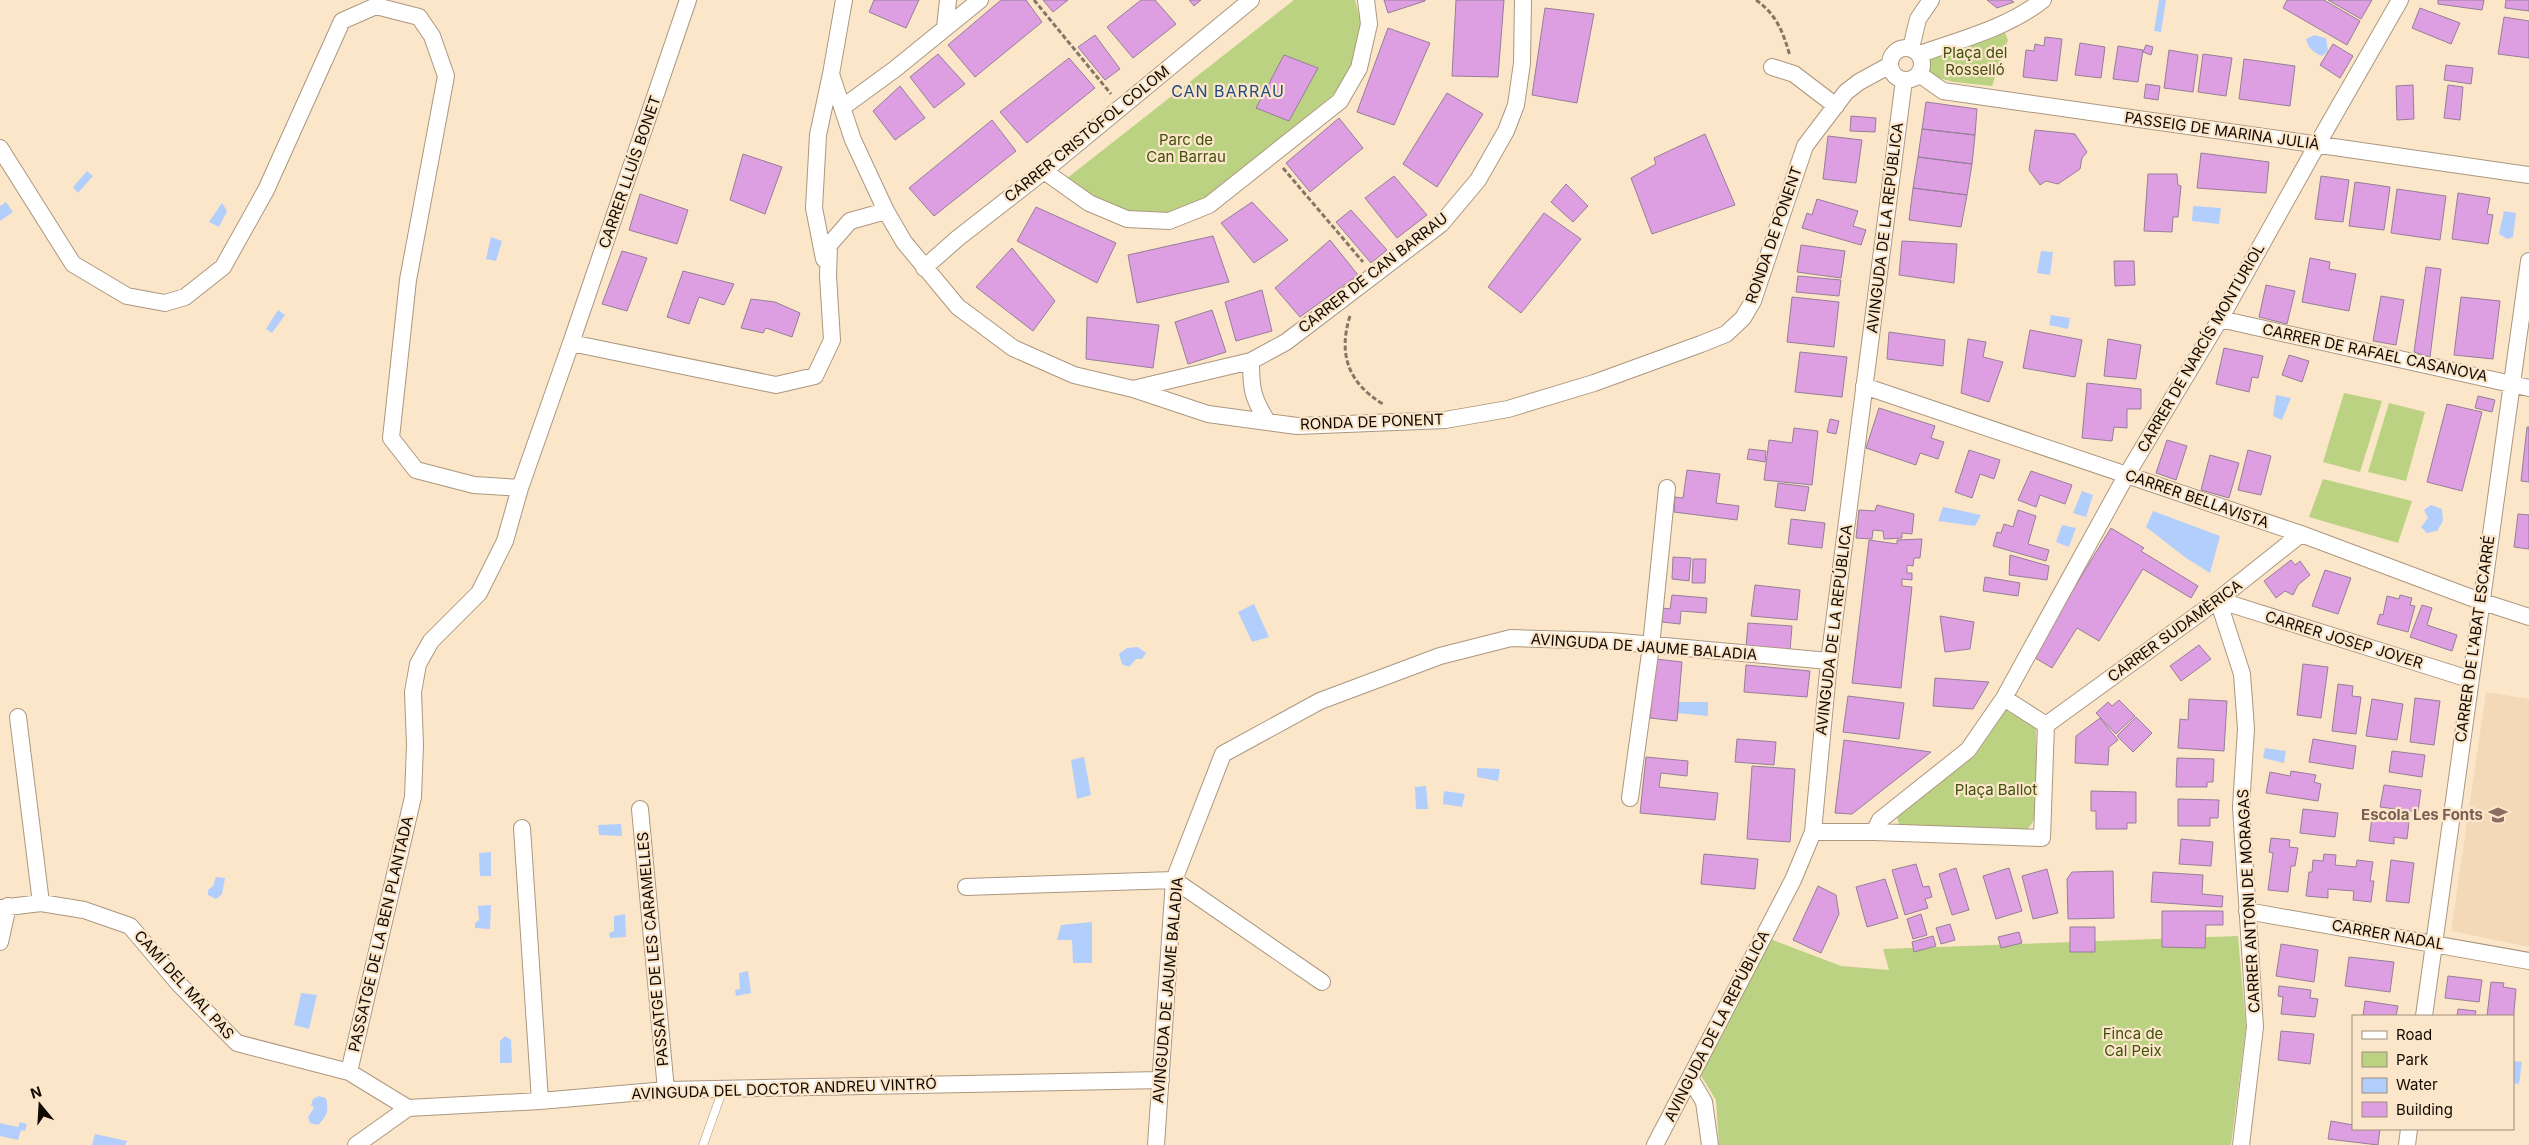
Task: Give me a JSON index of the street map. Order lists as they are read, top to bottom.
{
  "streets": {
    "street": [
      "PASSEIG DE MARINA JULIÀ",
      "CARRER CRISTÒFOL COLOM",
      "CARRER LLUÍS BONET",
      "AVINGUDA DE LA REPÚBLICA",
      "RONDA DE PONENT",
      "CARRER DE CAN BARRAU",
      "CARRER DE NARCÍS MONTURIOL",
      "CARRER DE RAFAEL CASANOVA",
      "CARRER BELLAVISTA",
      "CARRER SUDAMÈRICA",
      "CARRER DE L'ABAT ESCARRÉ",
      "CARRER JOSEP JOVER",
      "AVINGUDA DE JAUME BALADIA",
      "CARRER ANTONI DE MORAGAS",
      "PASSATGE DE LA BEN PLANTADA",
      "CARRER NADAL",
      "PASSATGE DE LES CARAMELLES",
      "CAMÍ DEL MAL PAS",
      "AVINGUDA DEL DOCTOR ANDREU VINTRÓ"
    ]
  },
  "crossings": [
    ["PASSEIG DE MARINA JULIÀ", "AVINGUDA DE LA REPÚBLICA"],
    ["PASSEIG DE MARINA JULIÀ", "RONDA DE PONENT"],
    ["PASSEIG DE MARINA JULIÀ", "CARRER DE NARCÍS MONTURIOL"],
    ["CARRER CRISTÒFOL COLOM", "RONDA DE PONENT"],
    ["CARRER LLUÍS BONET", "PASSATGE DE LA BEN PLANTADA"],
    ["AVINGUDA DE LA REPÚBLICA", "RONDA DE PONENT"],
    ["AVINGUDA DE LA REPÚBLICA", "CARRER BELLAVISTA"],
    ["AVINGUDA DE LA REPÚBLICA", "AVINGUDA DE JAUME BALADIA"],
    ["RONDA DE PONENT", "CARRER DE CAN BARRAU"],
    ["CARRER DE NARCÍS MONTURIOL", "CARRER DE RAFAEL CASANOVA"],
    ["CARRER DE NARCÍS MONTURIOL", "CARRER BELLAVISTA"],
    ["CARRER DE RAFAEL CASANOVA", "CARRER DE L'ABAT ESCARRÉ"],
    ["CARRER BELLAVISTA", "CARRER SUDAMÈRICA"],
    ["CARRER BELLAVISTA", "CARRER DE L'ABAT ESCARRÉ"],
    ["CARRER SUDAMÈRICA", "CARRER JOSEP JOVER"],
    ["CARRER SUDAMÈRICA", "CARRER ANTONI DE MORAGAS"],
    ["CARRER DE L'ABAT ESCARRÉ", "CARRER JOSEP JOVER"],
    ["CARRER DE L'ABAT ESCARRÉ", "CARRER NADAL"],
    ["CARRER JOSEP JOVER", "CARRER ANTONI DE MORAGAS"],
    ["AVINGUDA DE JAUME BALADIA", "AVINGUDA DEL DOCTOR ANDREU VINTRÓ"],
    ["CARRER ANTONI DE MORAGAS", "CARRER NADAL"],
    ["PASSATGE DE LA BEN PLANTADA", "CAMÍ DEL MAL PAS"],
    ["PASSATGE DE LES CARAMELLES", "AVINGUDA DEL DOCTOR ANDREU VINTRÓ"],
    ["CAMÍ DEL MAL PAS", "AVINGUDA DEL DOCTOR ANDREU VINTRÓ"]
  ],
  "districts": ["CAN BARRAU"],
  "parks": [
    "Plaça del Rosselló",
    "Parc de Can Barrau",
    "Plaça Ballot",
    "Finca de Cal Peix"
  ],
  "places": {
    "school or university": ["Escola Les Fonts"]
  },
  "legend": [
    "Road",
    "Park",
    "Water",
    "Building"
  ],
  "north": "top"
}
